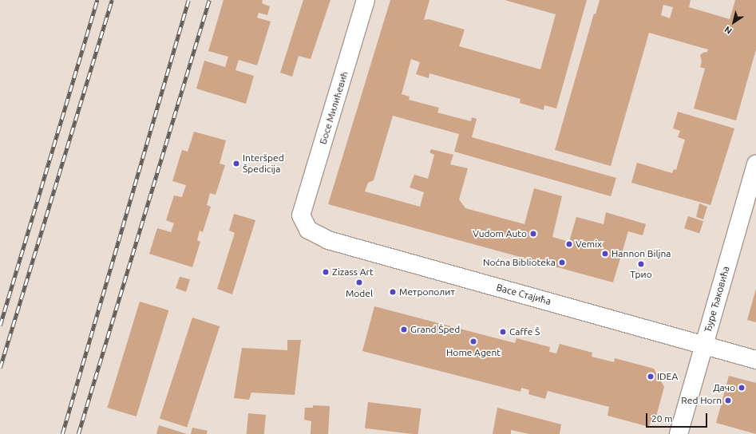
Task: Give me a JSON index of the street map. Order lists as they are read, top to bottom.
{
  "streets": {
    "street": ["Босе Милићевић", "Васе Стајића", "Ђуре Ђаковића"]
  },
  "crossings": [
    ["Босе Милићевић", "Васе Стајића"],
    ["Васе Стајића", "Ђуре Ђаковића"]
  ],
  "places": [
    "Interšped Špedicija",
    "Vudom Auto",
    "Vemix",
    "Hannon Biljna",
    "Noćna Biblioteka",
    "Трио",
    "Zizass Art",
    "Model",
    "Метрополит",
    "Grand Šped",
    "Caffe Š",
    "Home Agent",
    "IDEA",
    "Дачо",
    "Red Horn"
  ],
  "scale_bar": "20 m",
  "north": "bottom left"
}
